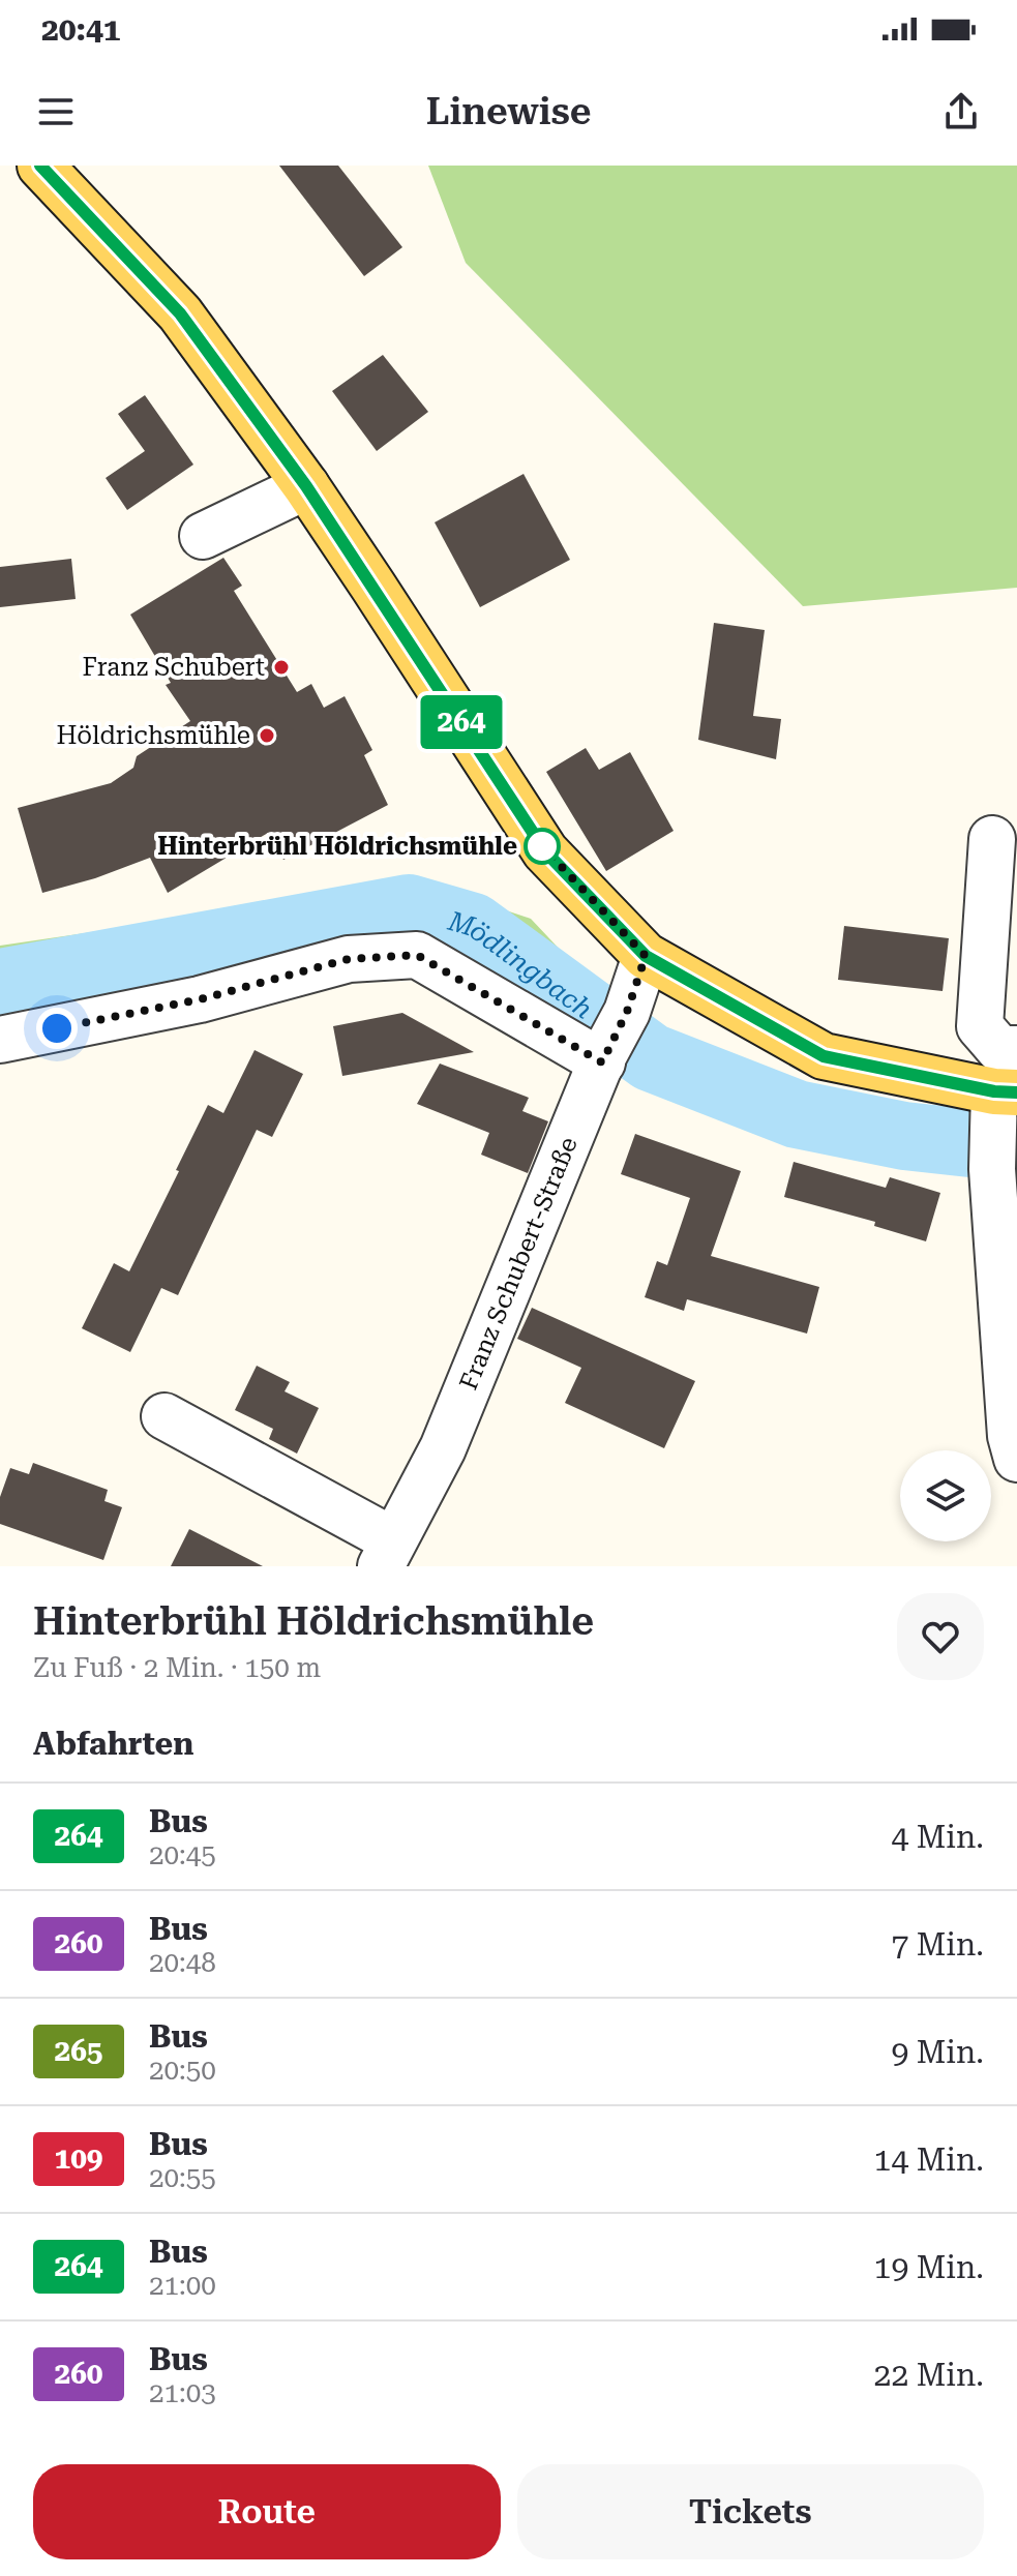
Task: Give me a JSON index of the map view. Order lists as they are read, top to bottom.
{
  "streets": {
    "street": ["Franz Schubert-Straße"]
  },
  "water": ["Mödlingbach"],
  "places": ["Franz Schubert", "Höldrichsmühle", "Hinterbrühl Höldrichsmühle"],
  "lines": ["bus line 264"],
  "page": {
    "status": "20:41",
    "header": "Linewise",
    "on_map": "264",
    "heading": [
      ["Hinterbrühl Höldrichsmühle", "Zu Fuß · 2 Min. · 150 m"],
      "Abfahrten"
    ],
    "list": [
      {
        "mark": "264",
        "name": "Bus",
        "note": "20:45",
        "value": "4 Min."
      },
      {
        "mark": "260",
        "name": "Bus",
        "note": "20:48",
        "value": "7 Min."
      },
      {
        "mark": "265",
        "name": "Bus",
        "note": "20:50",
        "value": "9 Min."
      },
      {
        "mark": "109",
        "name": "Bus",
        "note": "20:55",
        "value": "14 Min."
      },
      {
        "mark": "264",
        "name": "Bus",
        "note": "21:00",
        "value": "19 Min."
      },
      {
        "mark": "260",
        "name": "Bus",
        "note": "21:03",
        "value": "22 Min."
      }
    ],
    "buttons": ["Route", "Tickets"]
  }
}
